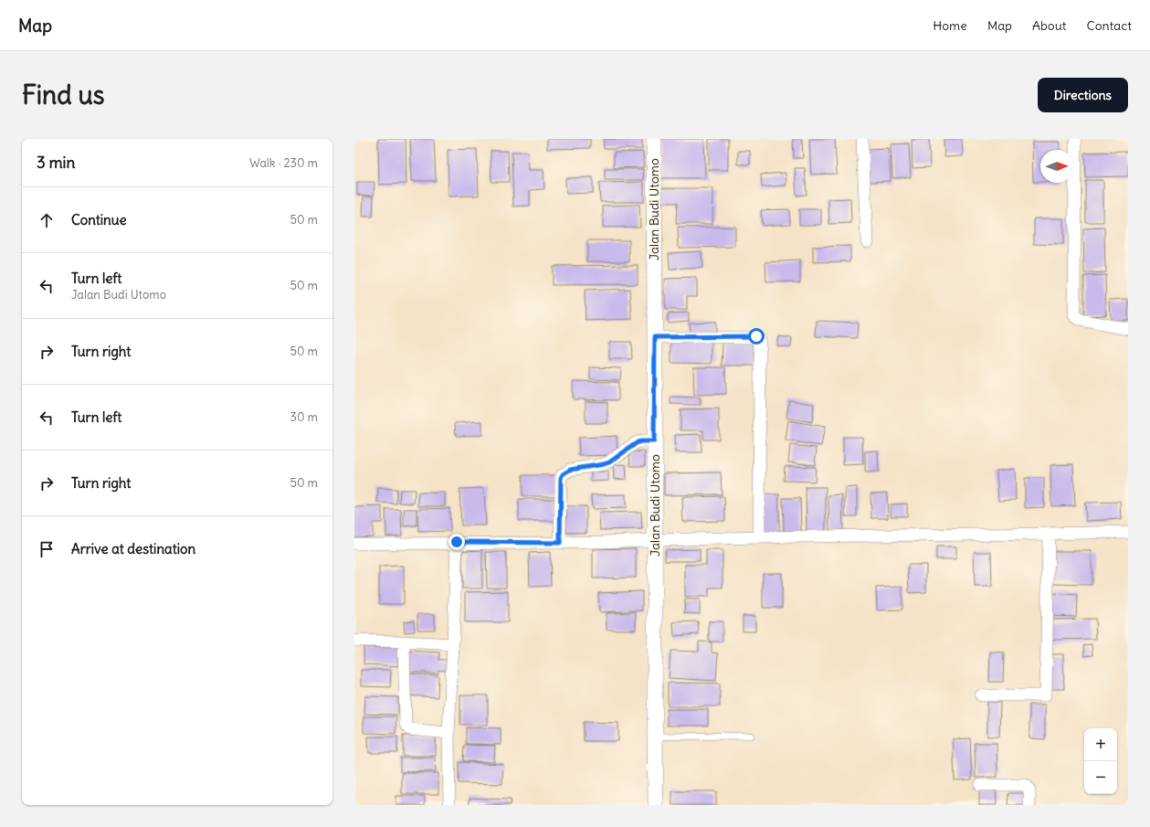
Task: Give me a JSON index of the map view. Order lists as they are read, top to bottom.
{
  "streets": {
    "street": ["Jalan Budi Utomo"]
  },
  "north": "right",
  "page": {
    "header": "Map",
    "nav": [
      "Home",
      "Map",
      "About",
      "Contact"
    ],
    "buttons": "Directions",
    "title": "Find us",
    "heading": ["3 min", "Walk · 230 m"],
    "list": [
      ["Continue", "50 m"],
      ["Turn left", "Jalan Budi Utomo", "50 m"],
      ["Turn right", "50 m"],
      ["Turn left", "30 m"],
      ["Turn right", "50 m"],
      "Arrive at destination"
    ],
    "map_buttons": ["+", "−"]
  }
}
